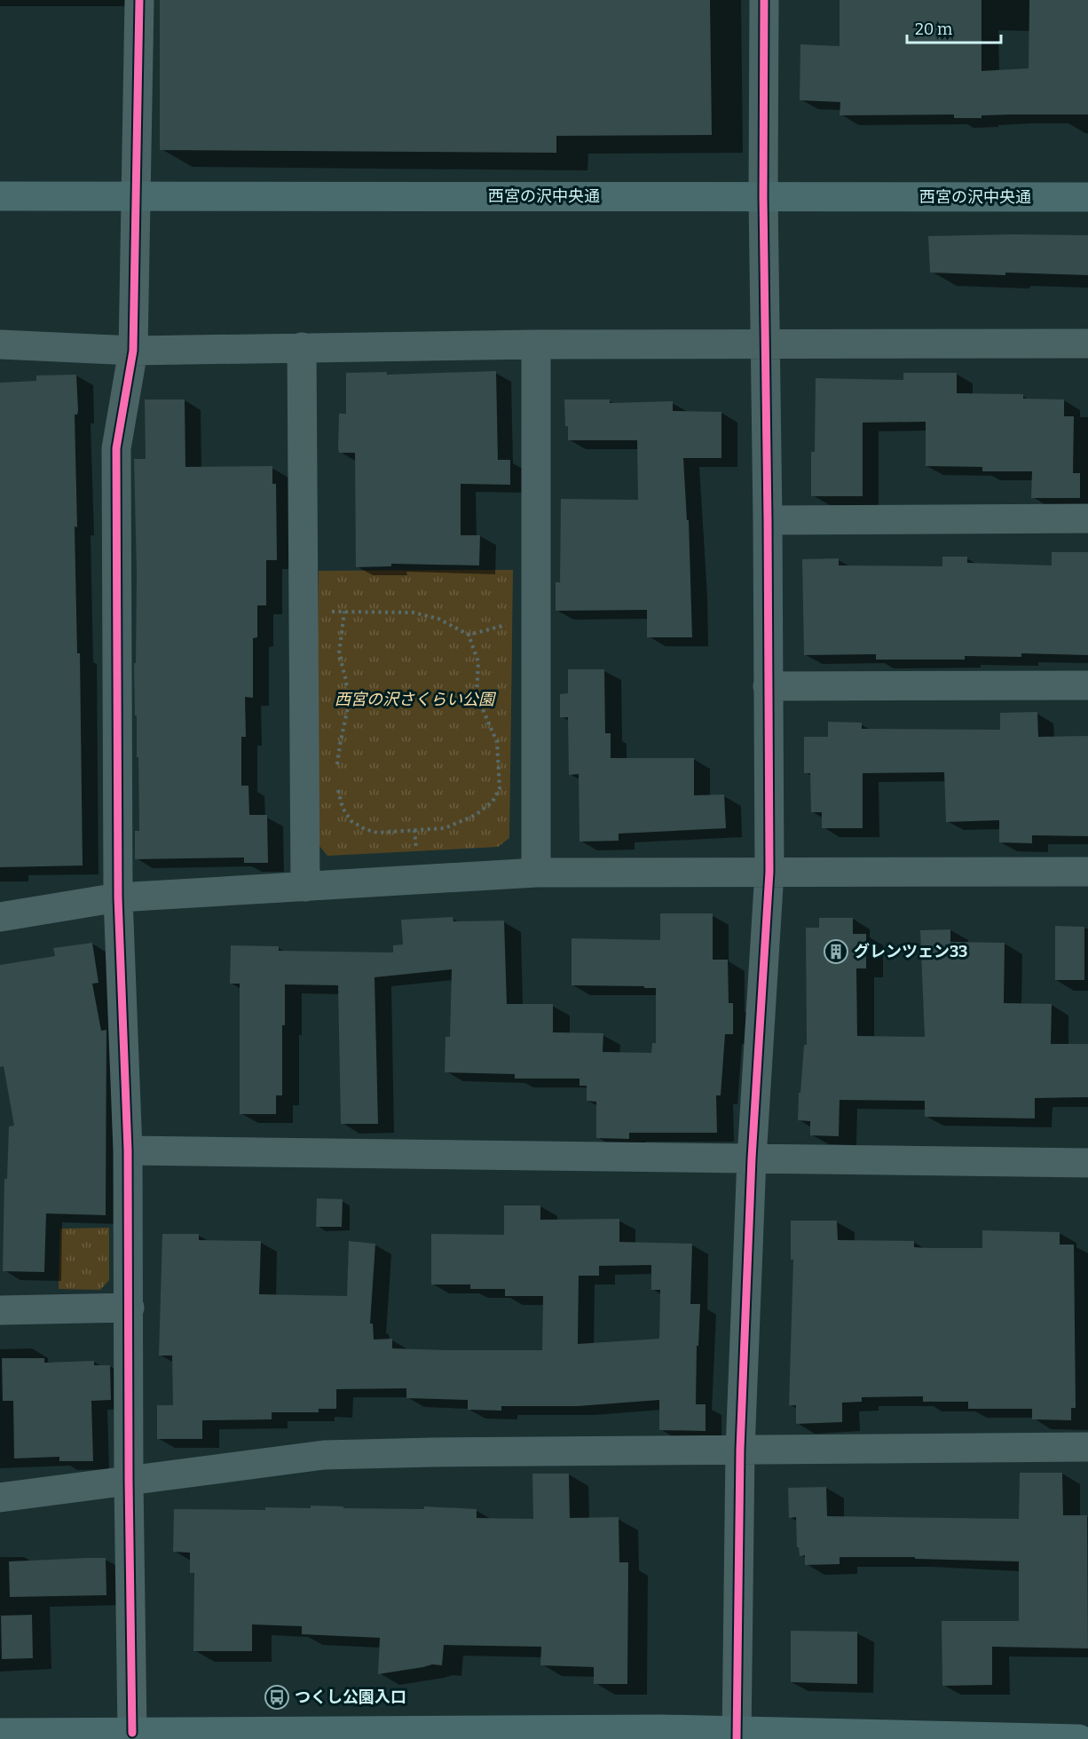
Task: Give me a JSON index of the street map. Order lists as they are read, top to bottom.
{
  "streets": {
    "street": ["西宮の沢中央通"]
  },
  "parks": ["西宮の沢さくらい公園"],
  "places": {
    "building": ["グレンツェン33"],
    "bus stop": ["つくし公園入口"]
  },
  "scale_bar": "20 m"
}
